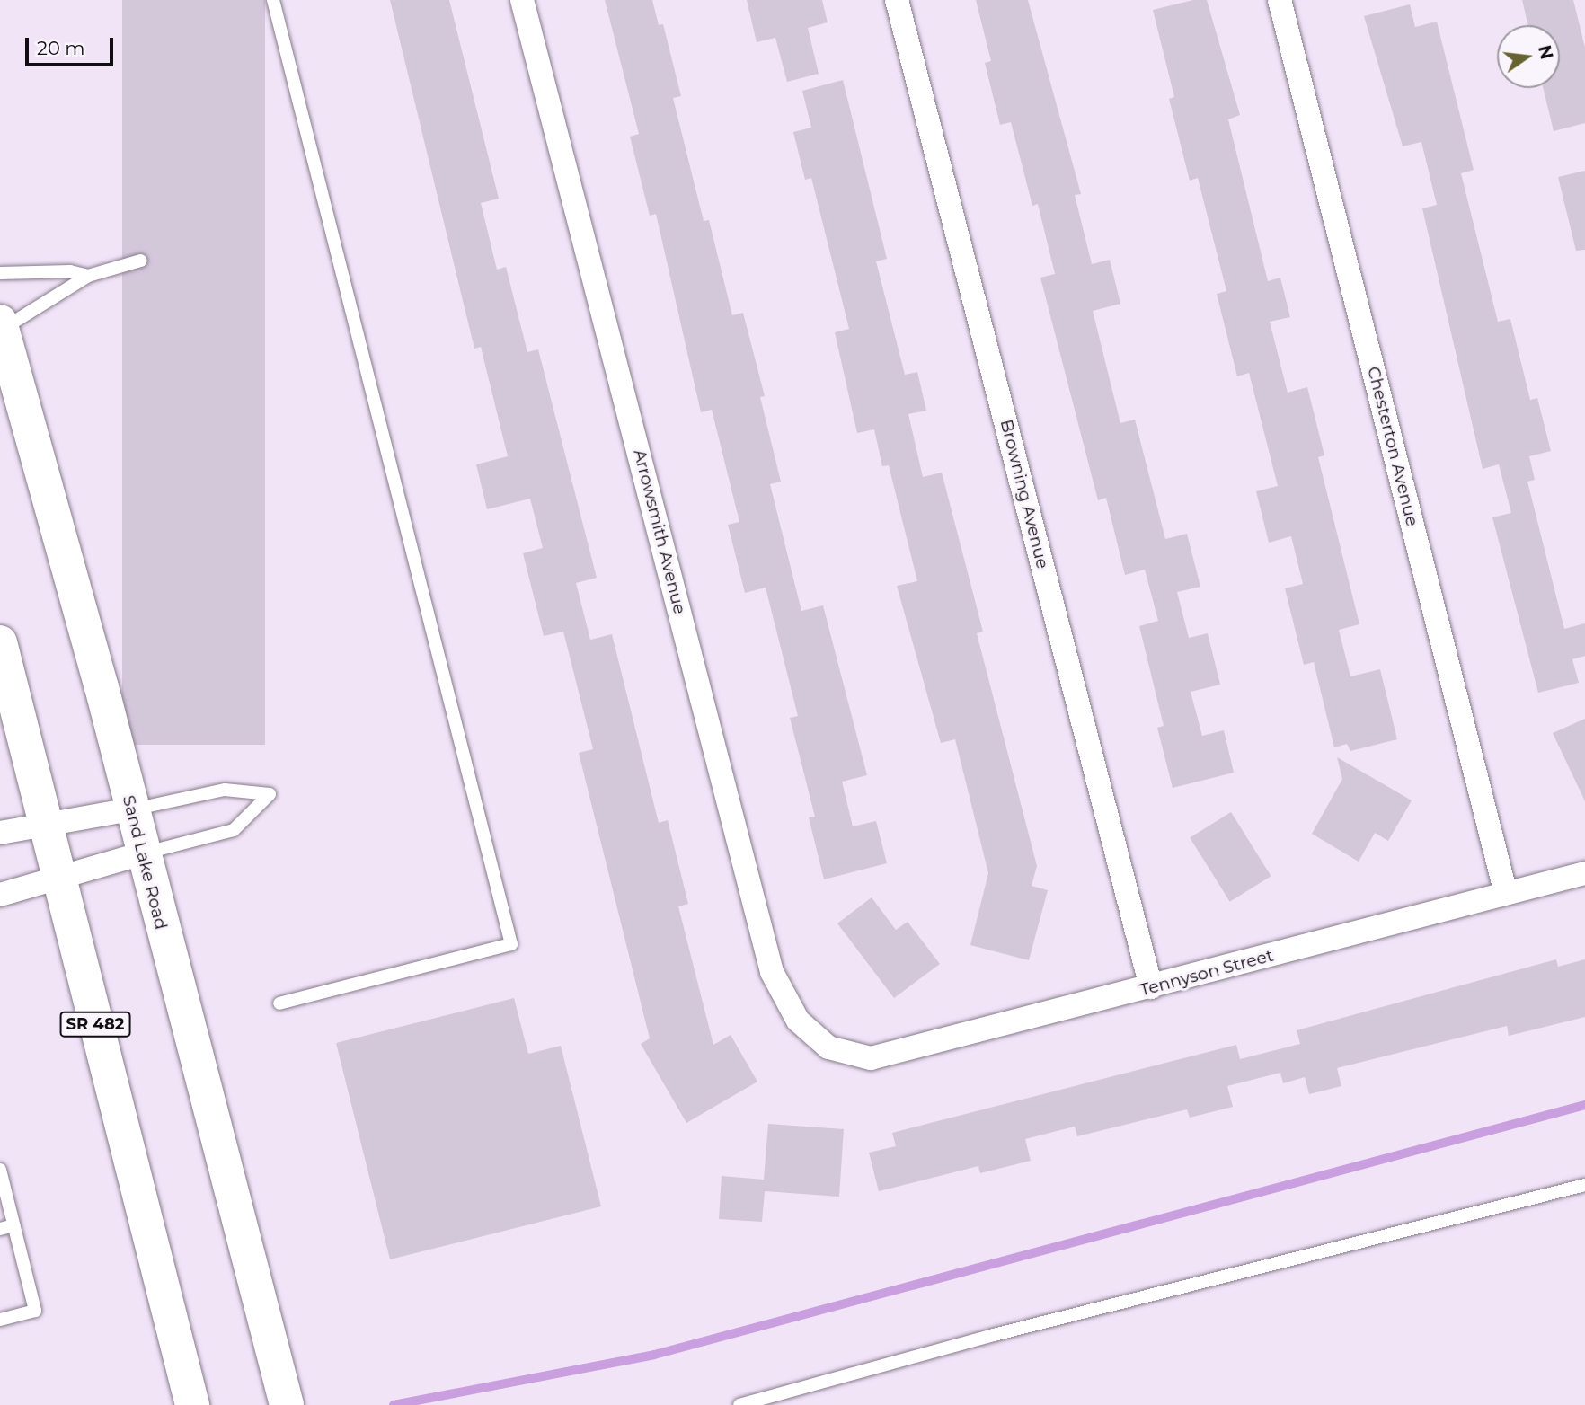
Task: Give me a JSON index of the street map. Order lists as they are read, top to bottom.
{
  "streets": {
    "main road": ["Sand Lake Road", "SR 482"],
    "street": [
      "Chesterton Avenue",
      "Browning Avenue",
      "Arrowsmith Avenue",
      "Tennyson Street"
    ]
  },
  "crossings": [
    ["Chesterton Avenue", "Tennyson Street"],
    ["Browning Avenue", "Tennyson Street"],
    ["Arrowsmith Avenue", "Tennyson Street"]
  ],
  "scale_bar": "20 m",
  "north": "right"
}
